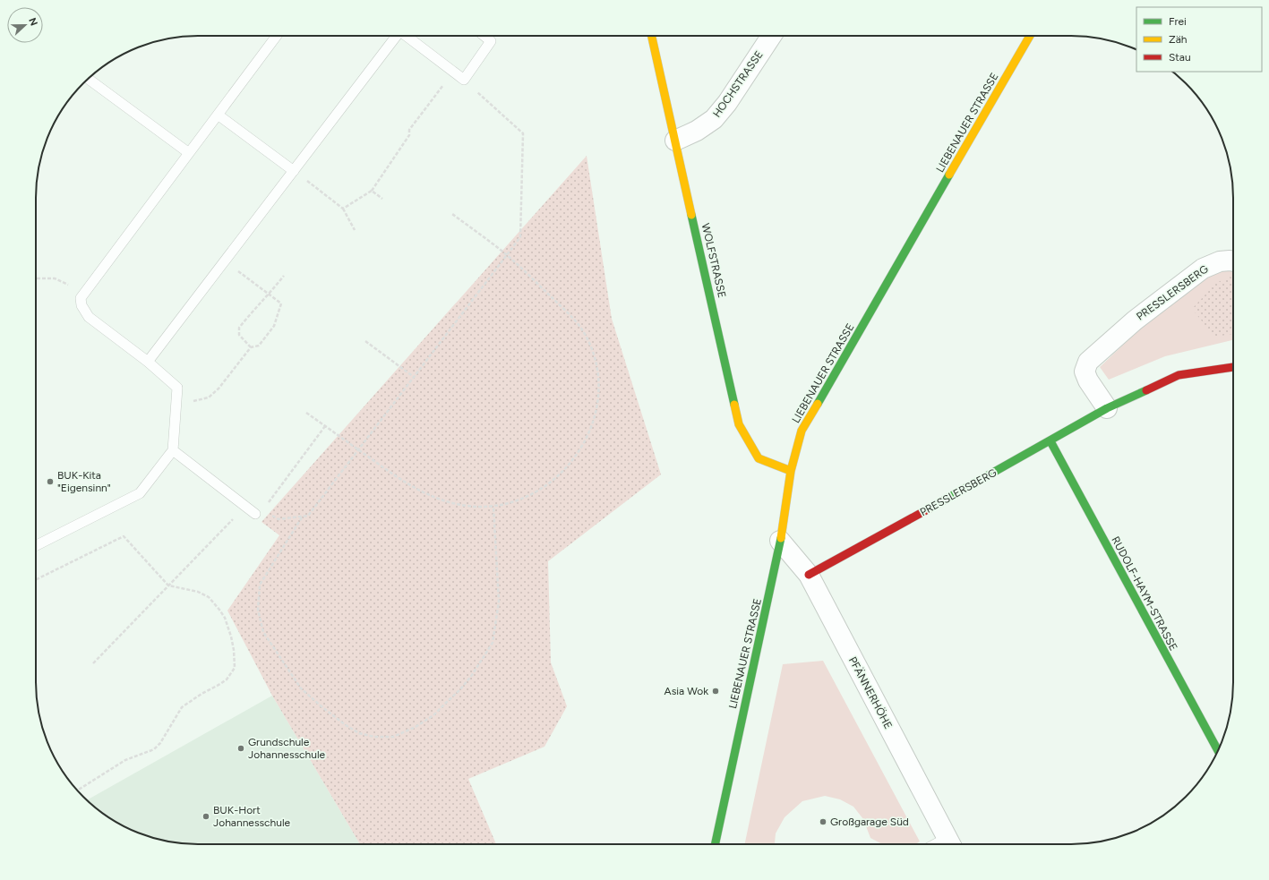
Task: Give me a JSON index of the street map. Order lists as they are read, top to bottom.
{
  "streets": {
    "street": [
      "HOCHSTRASSE",
      "LIEBENAUER STRASSE",
      "WOLFSTRASSE",
      "PRESSLERSBERG",
      "RUDOLF-HAYM-STRASSE",
      "PFÄNNERHÖHE"
    ]
  },
  "crossings": [
    ["HOCHSTRASSE", "WOLFSTRASSE"],
    ["LIEBENAUER STRASSE", "WOLFSTRASSE"],
    ["LIEBENAUER STRASSE", "PFÄNNERHÖHE"],
    ["PRESSLERSBERG", "RUDOLF-HAYM-STRASSE"],
    ["PRESSLERSBERG", "PFÄNNERHÖHE"]
  ],
  "places": [
    "BUK-Kita \"Eigensinn\"",
    "Asia Wok",
    "Grundschule Johannesschule",
    "BUK-Hort Johannesschule",
    "Großgarage Süd"
  ],
  "legend": ["Frei", "Zäh", "Stau"],
  "north": "right"
}
